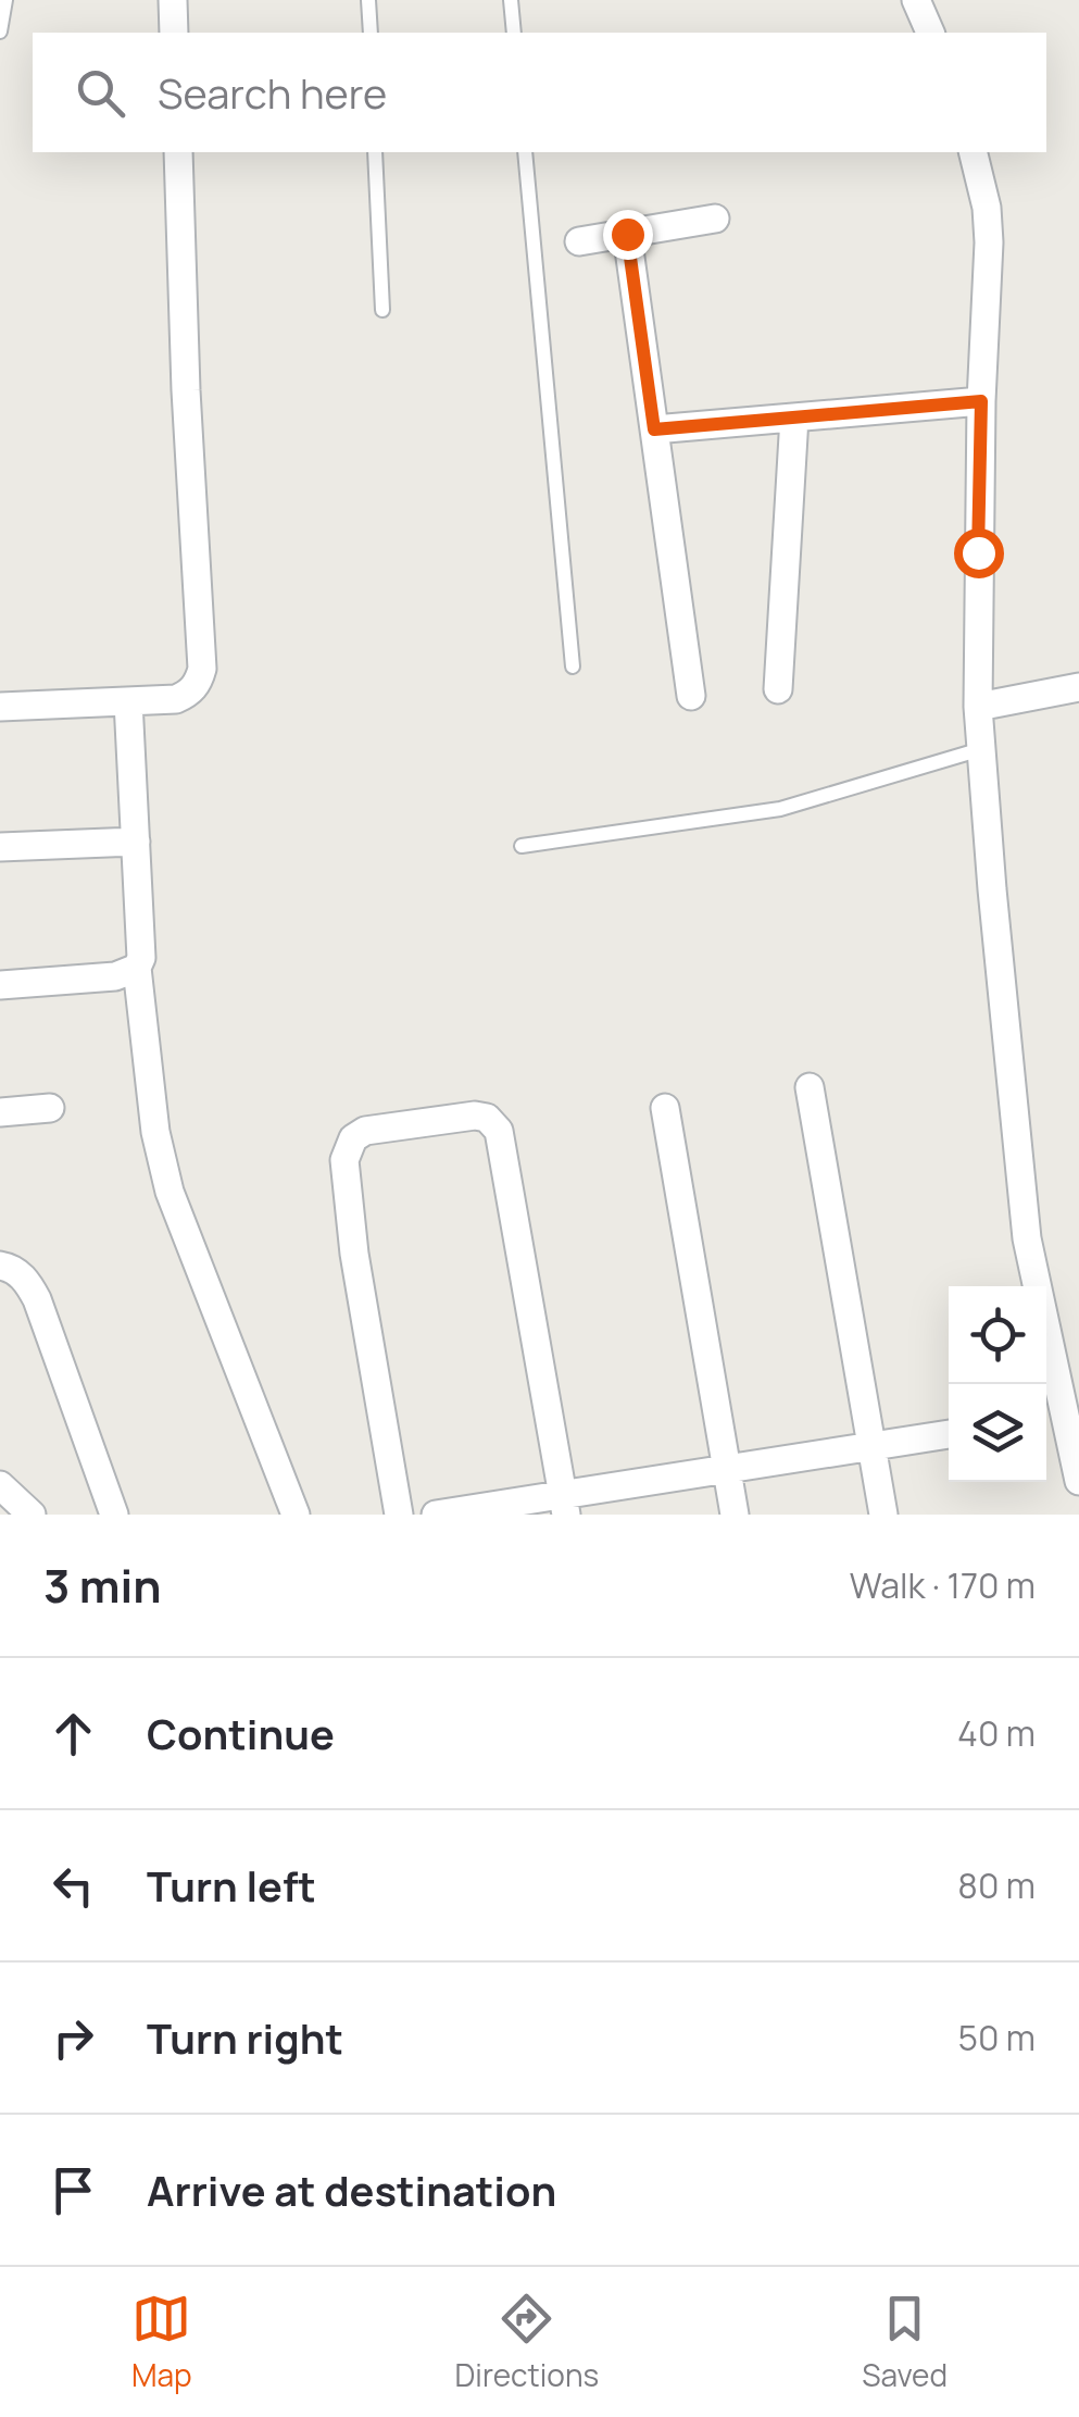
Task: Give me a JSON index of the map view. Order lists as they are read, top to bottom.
{
  "page": {
    "search": "Search here",
    "heading": ["3 min", "Walk · 170 m"],
    "list": [
      ["Continue", "40 m"],
      ["Turn left", "80 m"],
      ["Turn right", "50 m"],
      "Arrive at destination"
    ],
    "nav": ["Map", "Directions", "Saved"]
  }
}
